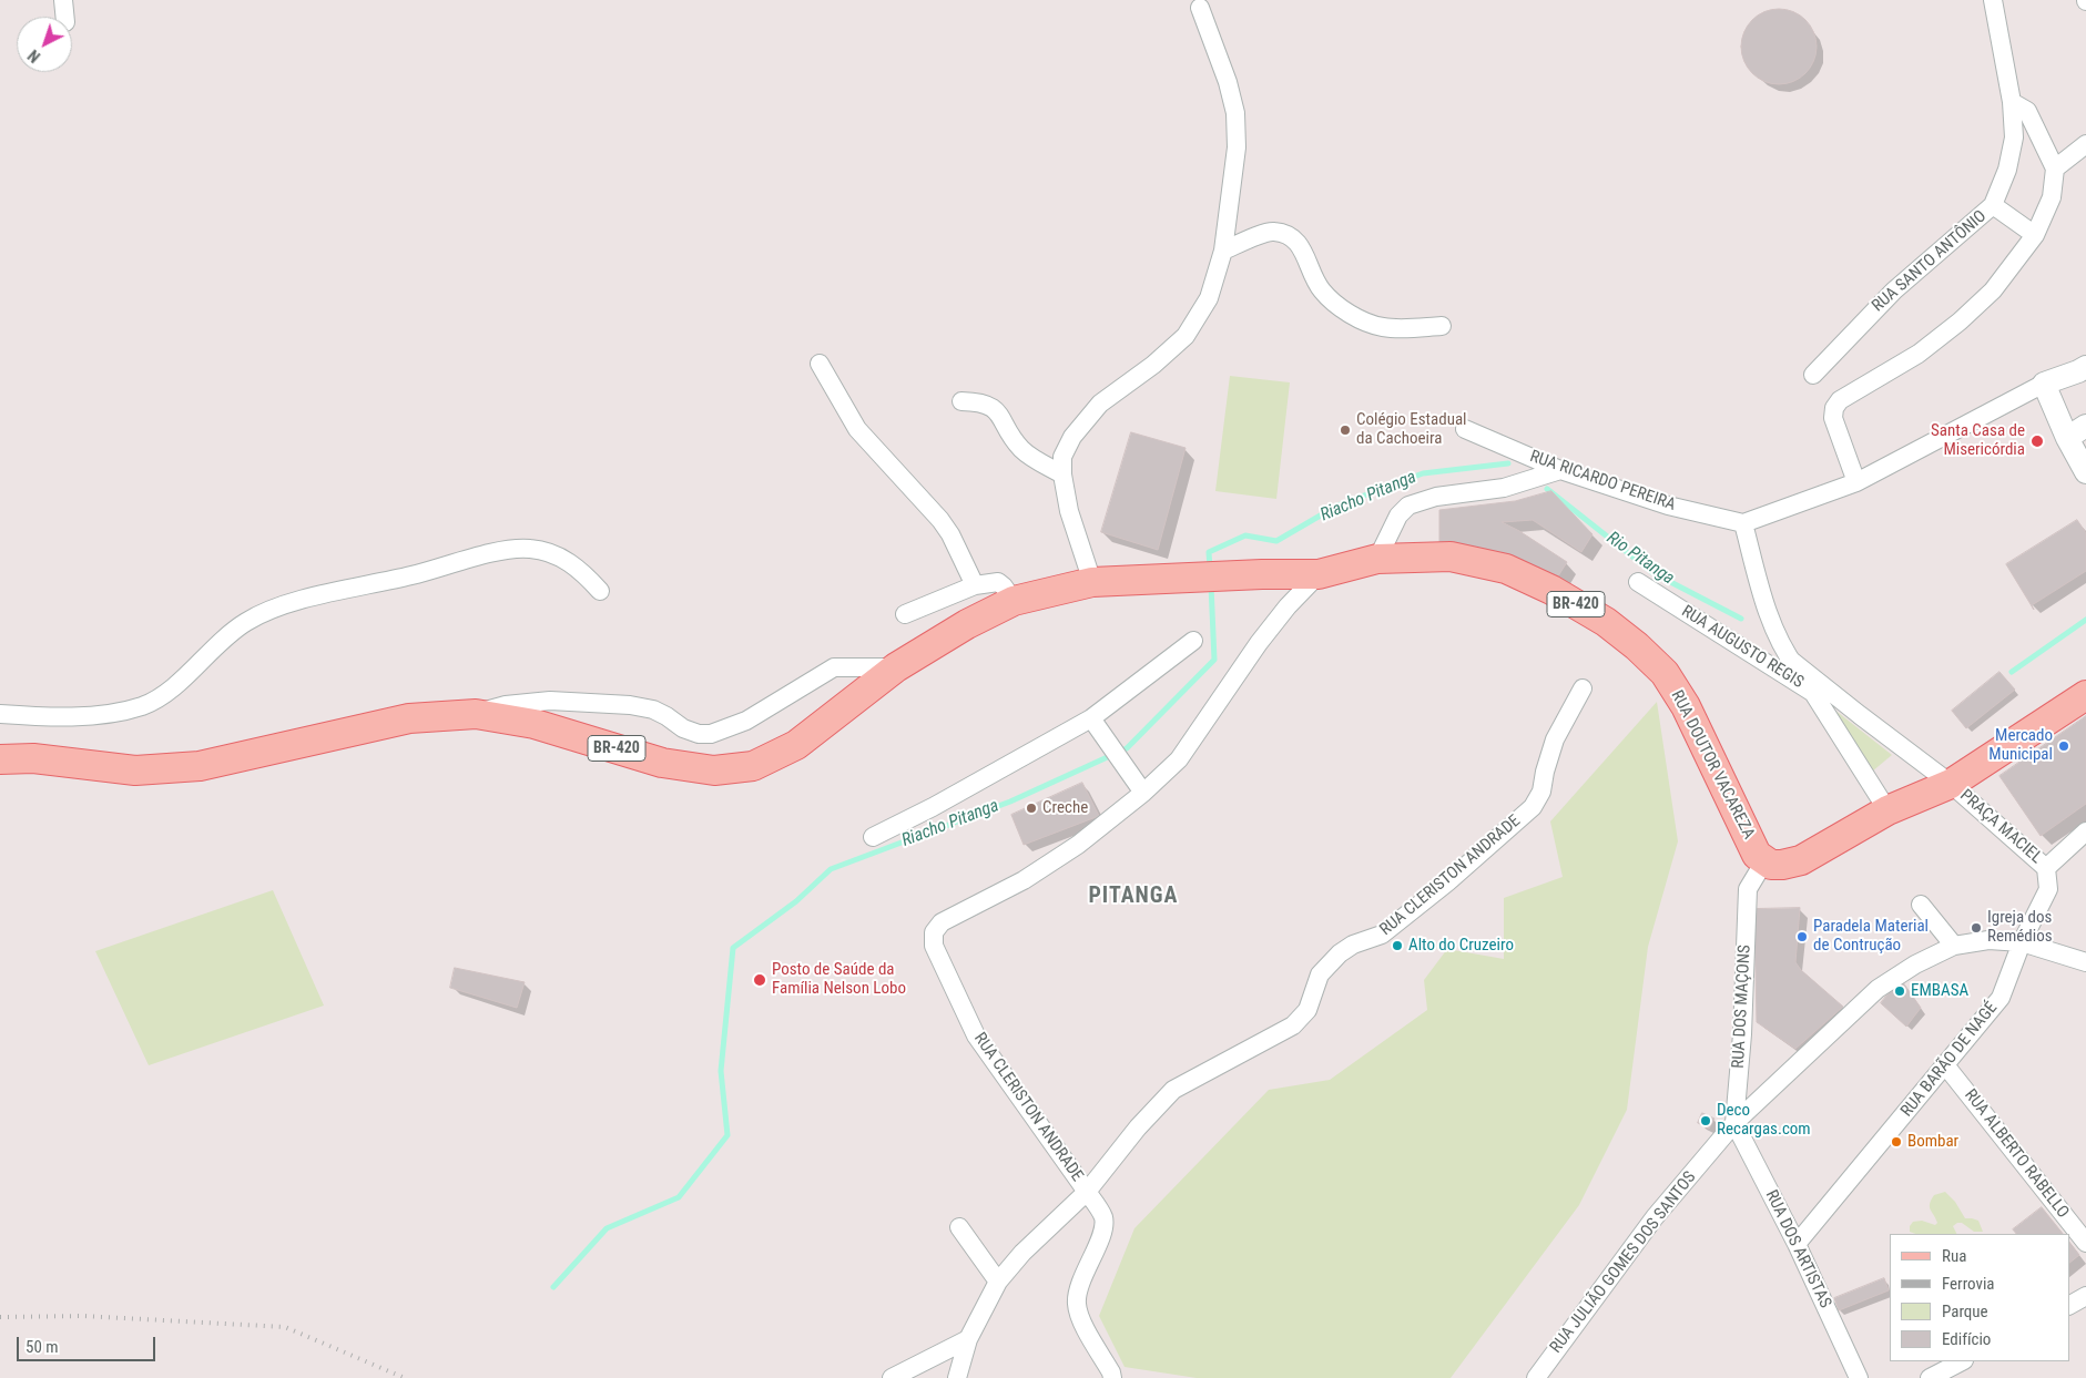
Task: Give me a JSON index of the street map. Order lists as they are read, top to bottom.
{
  "streets": {
    "main road": ["BR-420", "RUA DOUTOR VACAREZA", "PRAÇA MACIEL"],
    "street": [
      "RUA SANTO ANTÔNIO",
      "RUA RICARDO PEREIRA",
      "RUA AUGUSTO REGIS",
      "RUA CLERISTON ANDRADE",
      "RUA DOS MAÇONS",
      "RUA BARÃO DE NAGÉ",
      "RUA ALBERTO RABELLO",
      "RUA DOS ARTISTAS",
      "RUA JULIÃO GOMES DOS SANTOS"
    ]
  },
  "crossings": [
    ["BR-420", "RUA DOUTOR VACAREZA"],
    ["RUA DOUTOR VACAREZA", "RUA CLERISTON ANDRADE"],
    ["RUA DOUTOR VACAREZA", "RUA DOS MAÇONS"],
    ["PRAÇA MACIEL", "RUA BARÃO DE NAGÉ"],
    ["PRAÇA MACIEL", "RUA JULIÃO GOMES DOS SANTOS"],
    ["RUA DOS MAÇONS", "RUA DOS ARTISTAS"],
    ["RUA DOS MAÇONS", "RUA JULIÃO GOMES DOS SANTOS"],
    ["RUA BARÃO DE NAGÉ", "RUA ALBERTO RABELLO"],
    ["RUA BARÃO DE NAGÉ", "RUA DOS ARTISTAS"],
    ["RUA BARÃO DE NAGÉ", "RUA JULIÃO GOMES DOS SANTOS"],
    ["RUA DOS ARTISTAS", "RUA JULIÃO GOMES DOS SANTOS"]
  ],
  "districts": ["PITANGA"],
  "water": ["Riacho Pitanga", "Rio Pitanga"],
  "places": [
    "Colégio Estadual da Cachoeira",
    "Santa Casa de Misericórdia",
    "Mercado Municipal",
    "Creche",
    "Igreja dos Remédios",
    "Paradela Material de Contrução",
    "Alto do Cruzeiro",
    "Posto de Saúde da Família Nelson Lobo",
    "EMBASA",
    "Deco Recargas.com",
    "Bombar"
  ],
  "legend": [
    "Rua",
    "Ferrovia",
    "Parque",
    "Edifício"
  ],
  "scale_bar": "50 m",
  "north": "bottom left"
}
